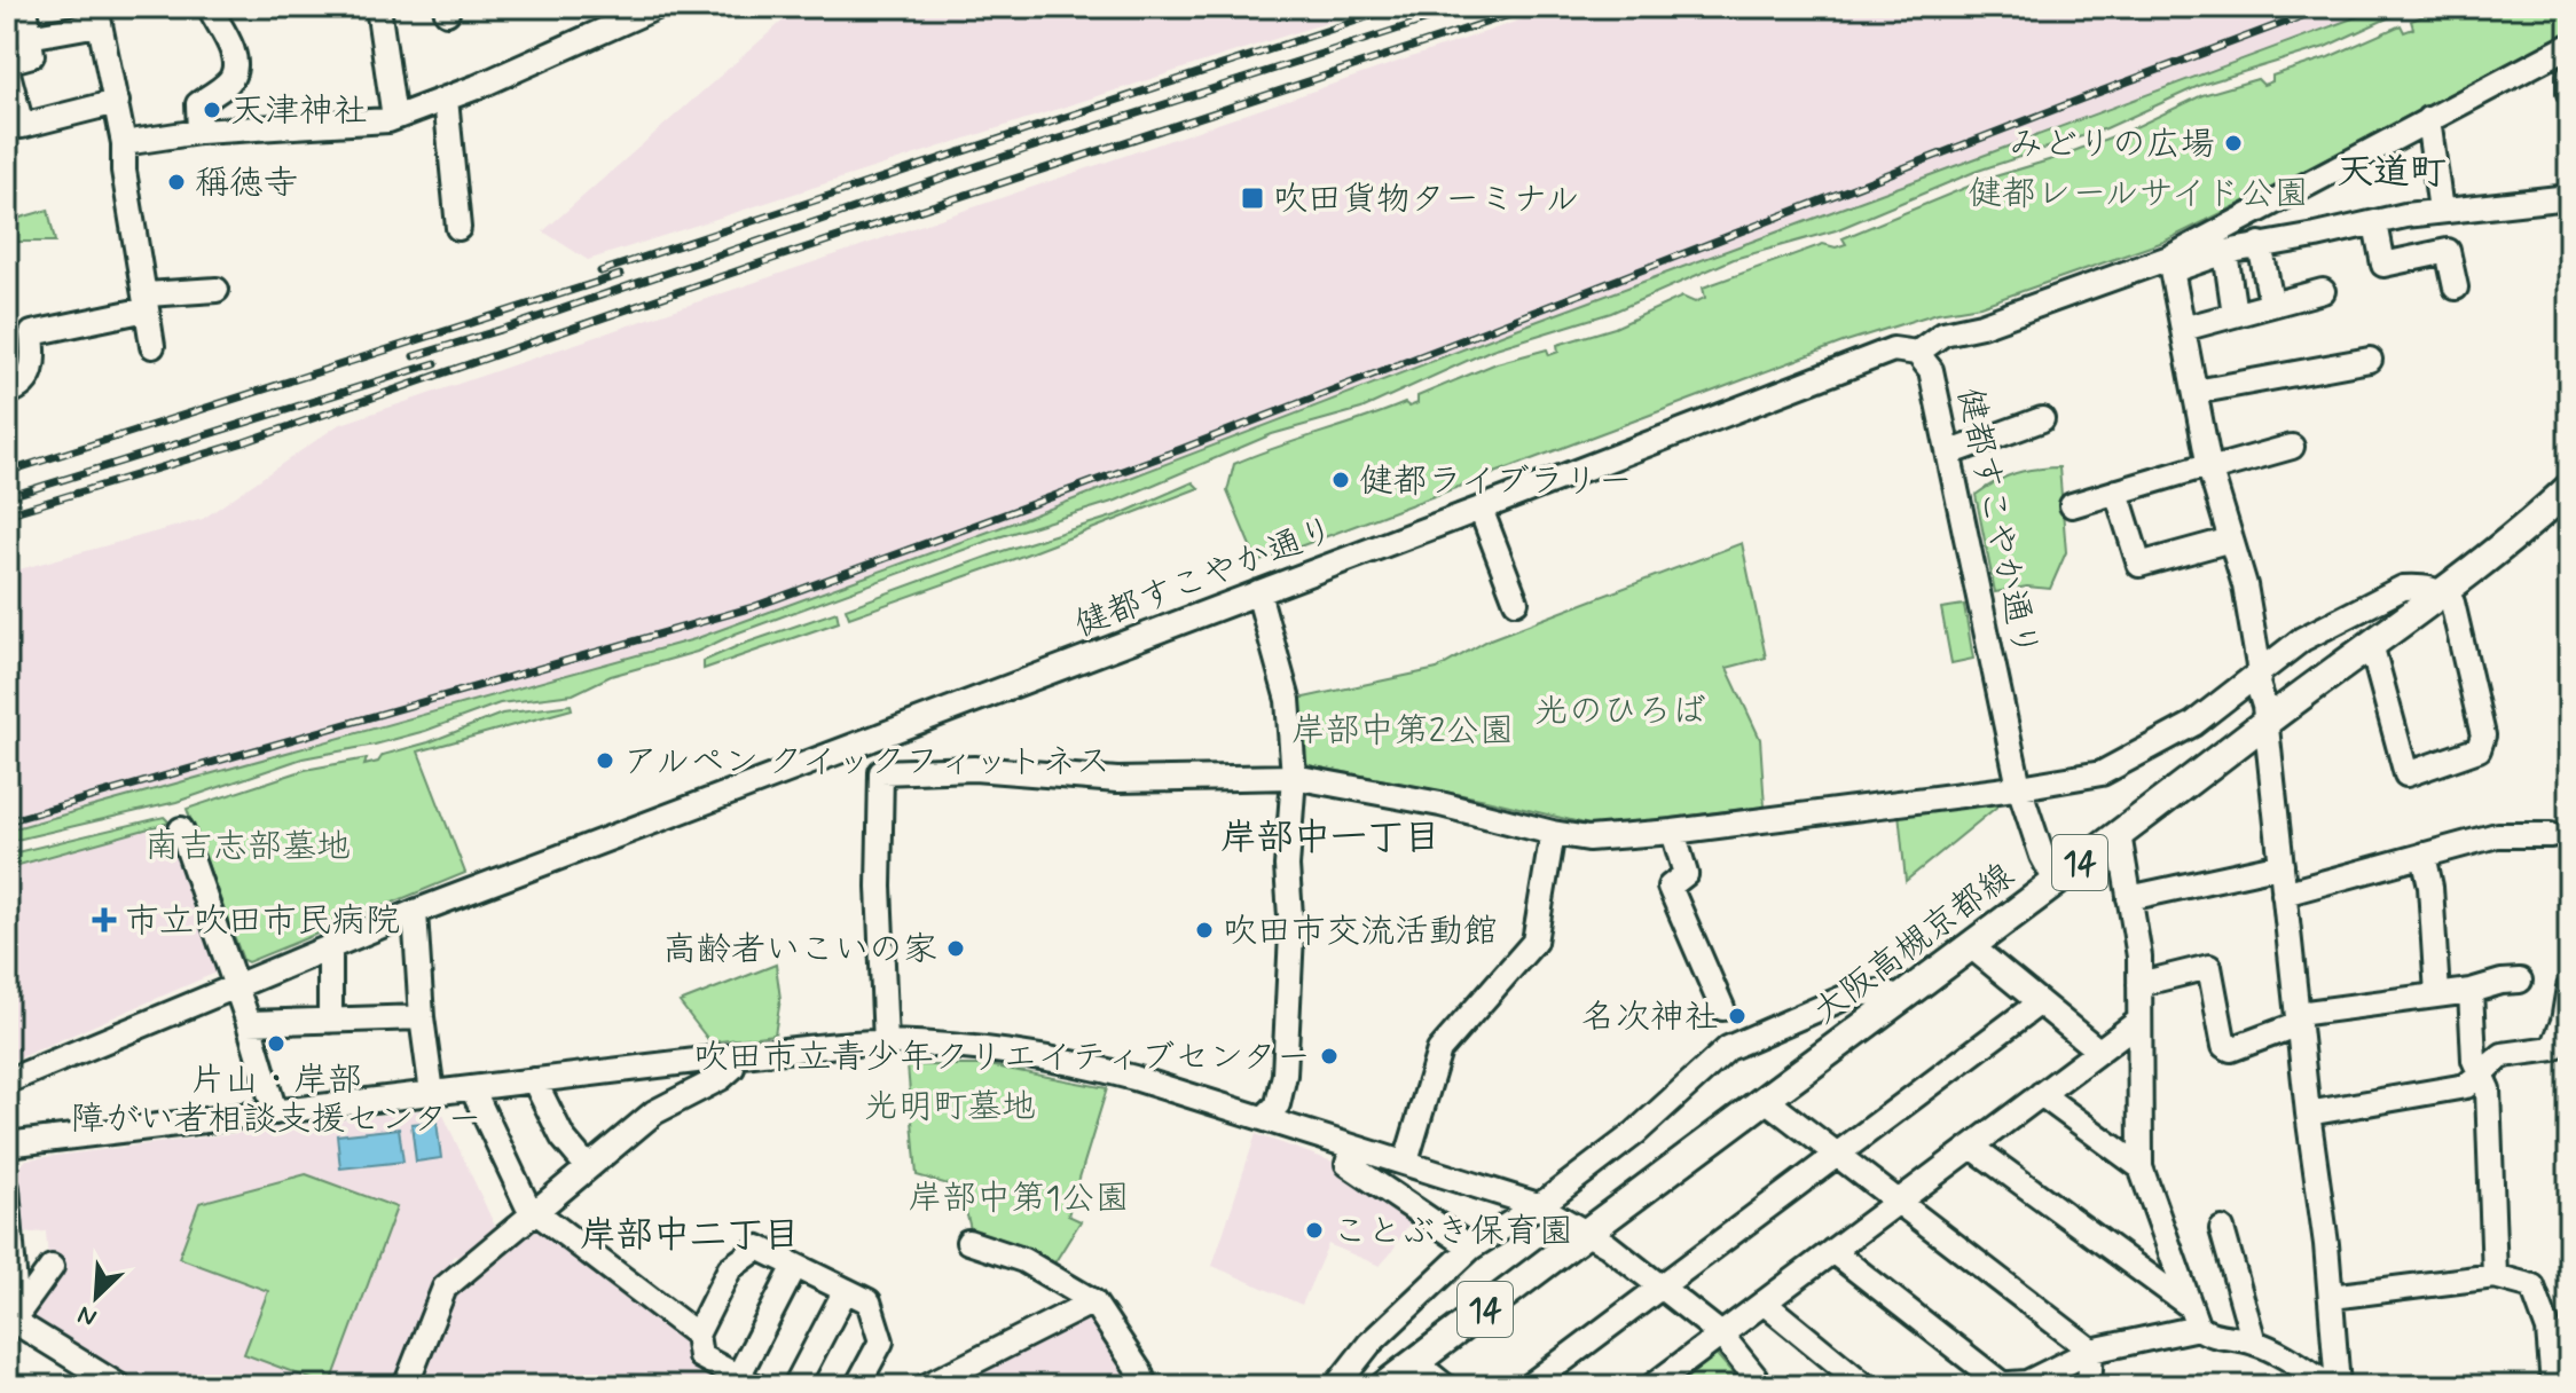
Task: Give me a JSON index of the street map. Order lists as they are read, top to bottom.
{
  "streets": {
    "main road": ["14", "大阪高槻京都線"],
    "street": ["健都すこやか通り"]
  },
  "crossings": [
    ["健都すこやか通り", "大阪高槻京都線"]
  ],
  "districts": ["天道町", "岸部中一丁目", "岸部中二丁目"],
  "parks": [
    "健都レールサイド公園",
    "光のひろば",
    "岸部中第2公園",
    "南吉志部墓地",
    "光明町墓地",
    "岸部中第1公園"
  ],
  "places": {
    "other": [
      "天津神社",
      "みどりの広場",
      "稱徳寺",
      "健都ライブラリー",
      "アルペン クイックフィットネス",
      "吹田市交流活動館",
      "高齢者いこいの家",
      "名次神社",
      "片山・岸部 障がい者相談支援センター",
      "吹田市立青少年クリエイティブセンター",
      "ことぶき保育園"
    ],
    "transit": ["吹田貨物ターミナル"],
    "health": ["市立吹田市民病院"]
  },
  "north": "bottom left"
}
